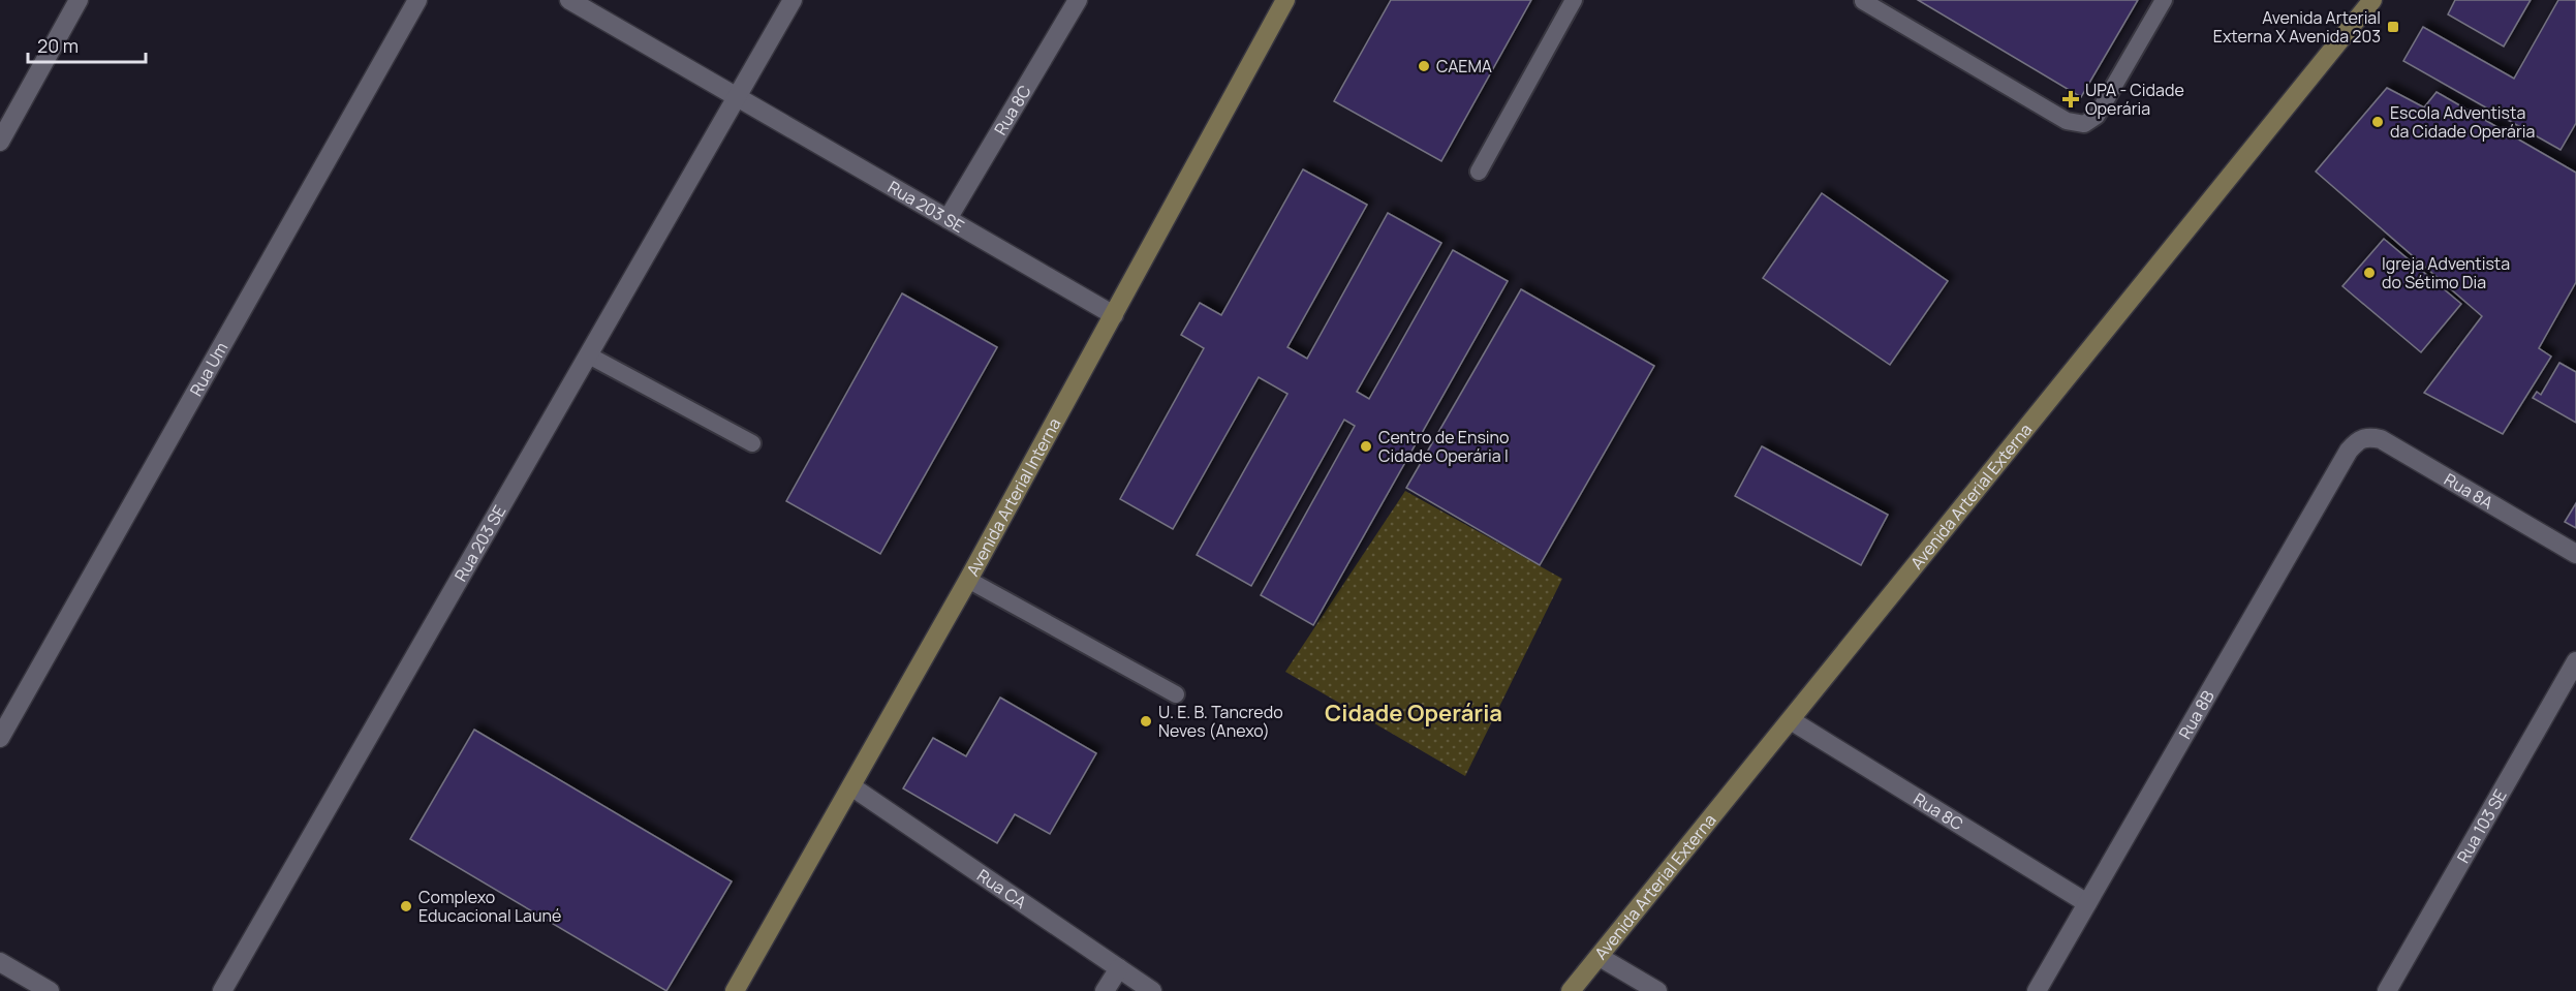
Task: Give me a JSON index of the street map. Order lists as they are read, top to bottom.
{
  "streets": {
    "main road": ["Avenida Arterial Externa", "Avenida Arterial Interna"],
    "street": [
      "Rua 8C",
      "Rua 203 SE",
      "Rua Um",
      "Rua 8A",
      "Rua 8B",
      "Rua 103 SE",
      "Rua CA"
    ]
  },
  "crossings": [
    ["Rua 8C", "Rua 203 SE"],
    ["Rua 8C", "Avenida Arterial Externa"],
    ["Rua 8C", "Rua 8B"],
    ["Rua 203 SE", "Avenida Arterial Interna"],
    ["Rua 8A", "Rua 8B"],
    ["Avenida Arterial Interna", "Rua CA"]
  ],
  "districts": ["Cidade Operária"],
  "places": {
    "transit": ["Avenida Arterial Externa X Avenida 203"],
    "other": [
      "CAEMA",
      "Escola Adventista da Cidade Operária",
      "Igreja Adventista do Sétimo Dia",
      "Centro de Ensino Cidade Operária I",
      "U. E. B. Tancredo Neves (Anexo)",
      "Complexo Educacional Launé"
    ],
    "health": ["UPA - Cidade Operária"]
  },
  "scale_bar": "20 m"
}
